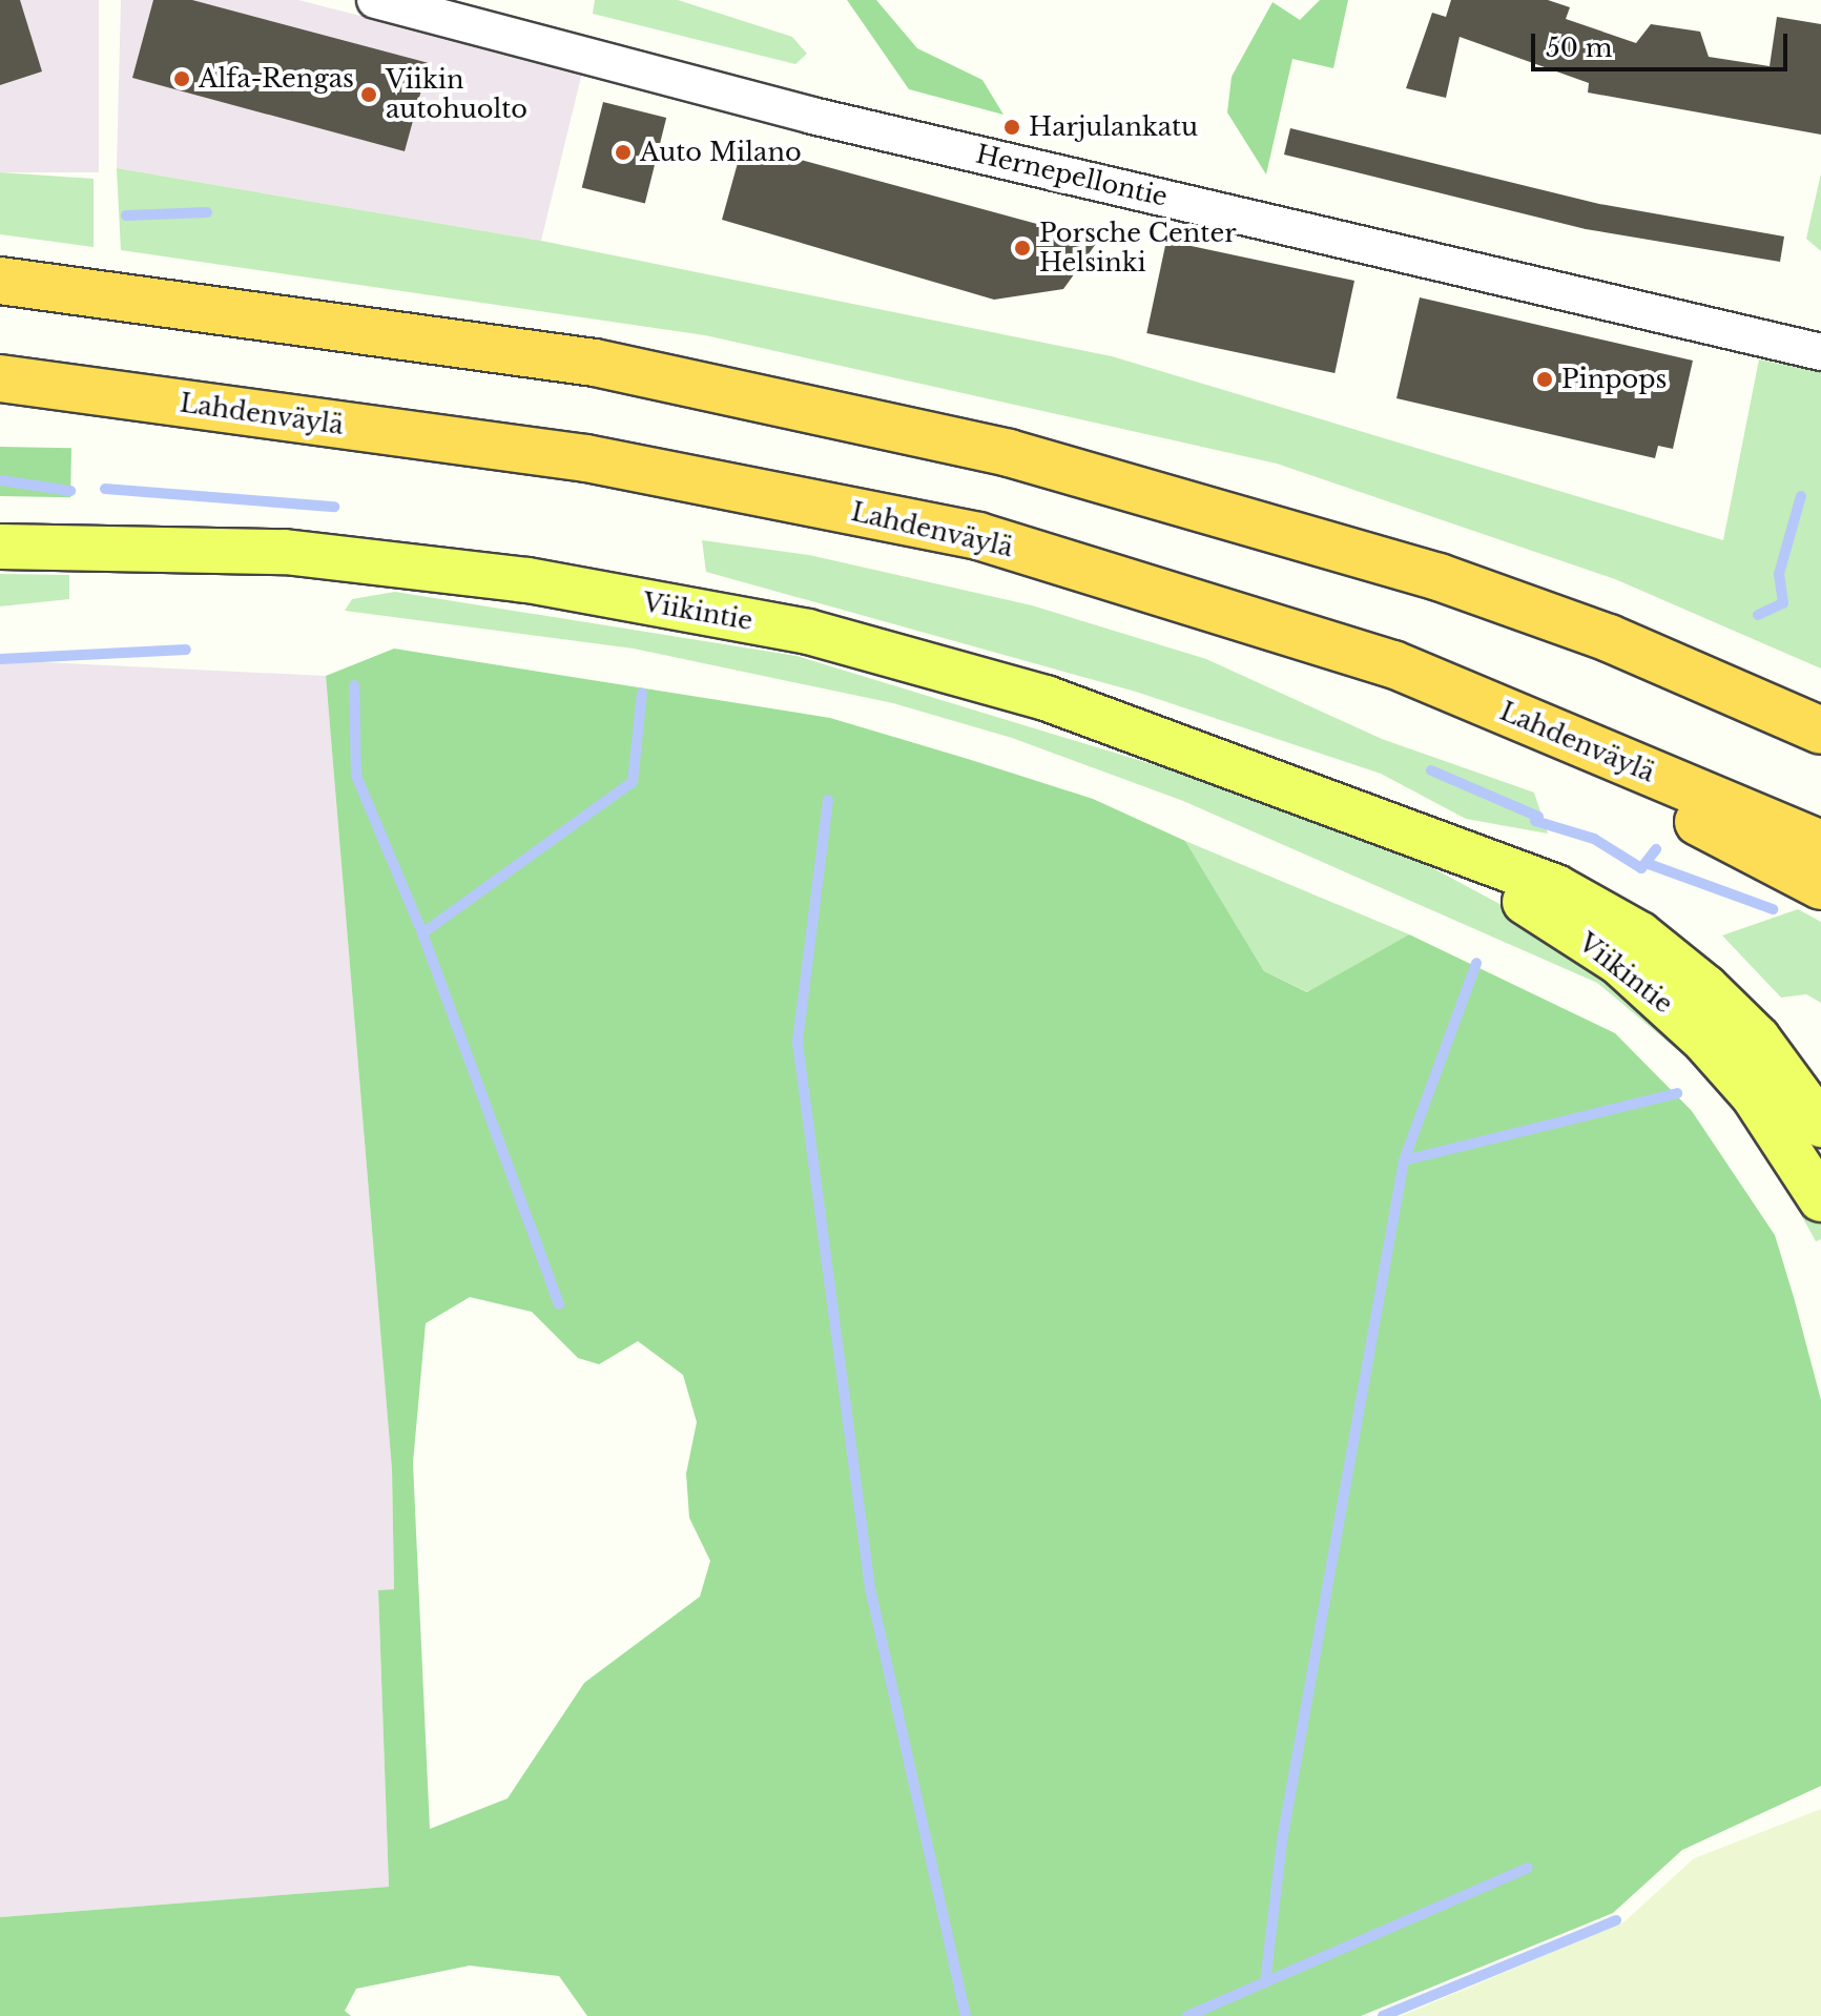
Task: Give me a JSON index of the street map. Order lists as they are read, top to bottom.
{
  "streets": {
    "highway": ["Lahdenväylä"],
    "main road": ["Viikintie"],
    "street": ["Hernepellontie"]
  },
  "places": [
    "Alfa-Rengas",
    "Viikin autohuolto",
    "Harjulankatu",
    "Auto Milano",
    "Porsche Center Helsinki",
    "Pinpops"
  ],
  "scale_bar": "50 m"
}
